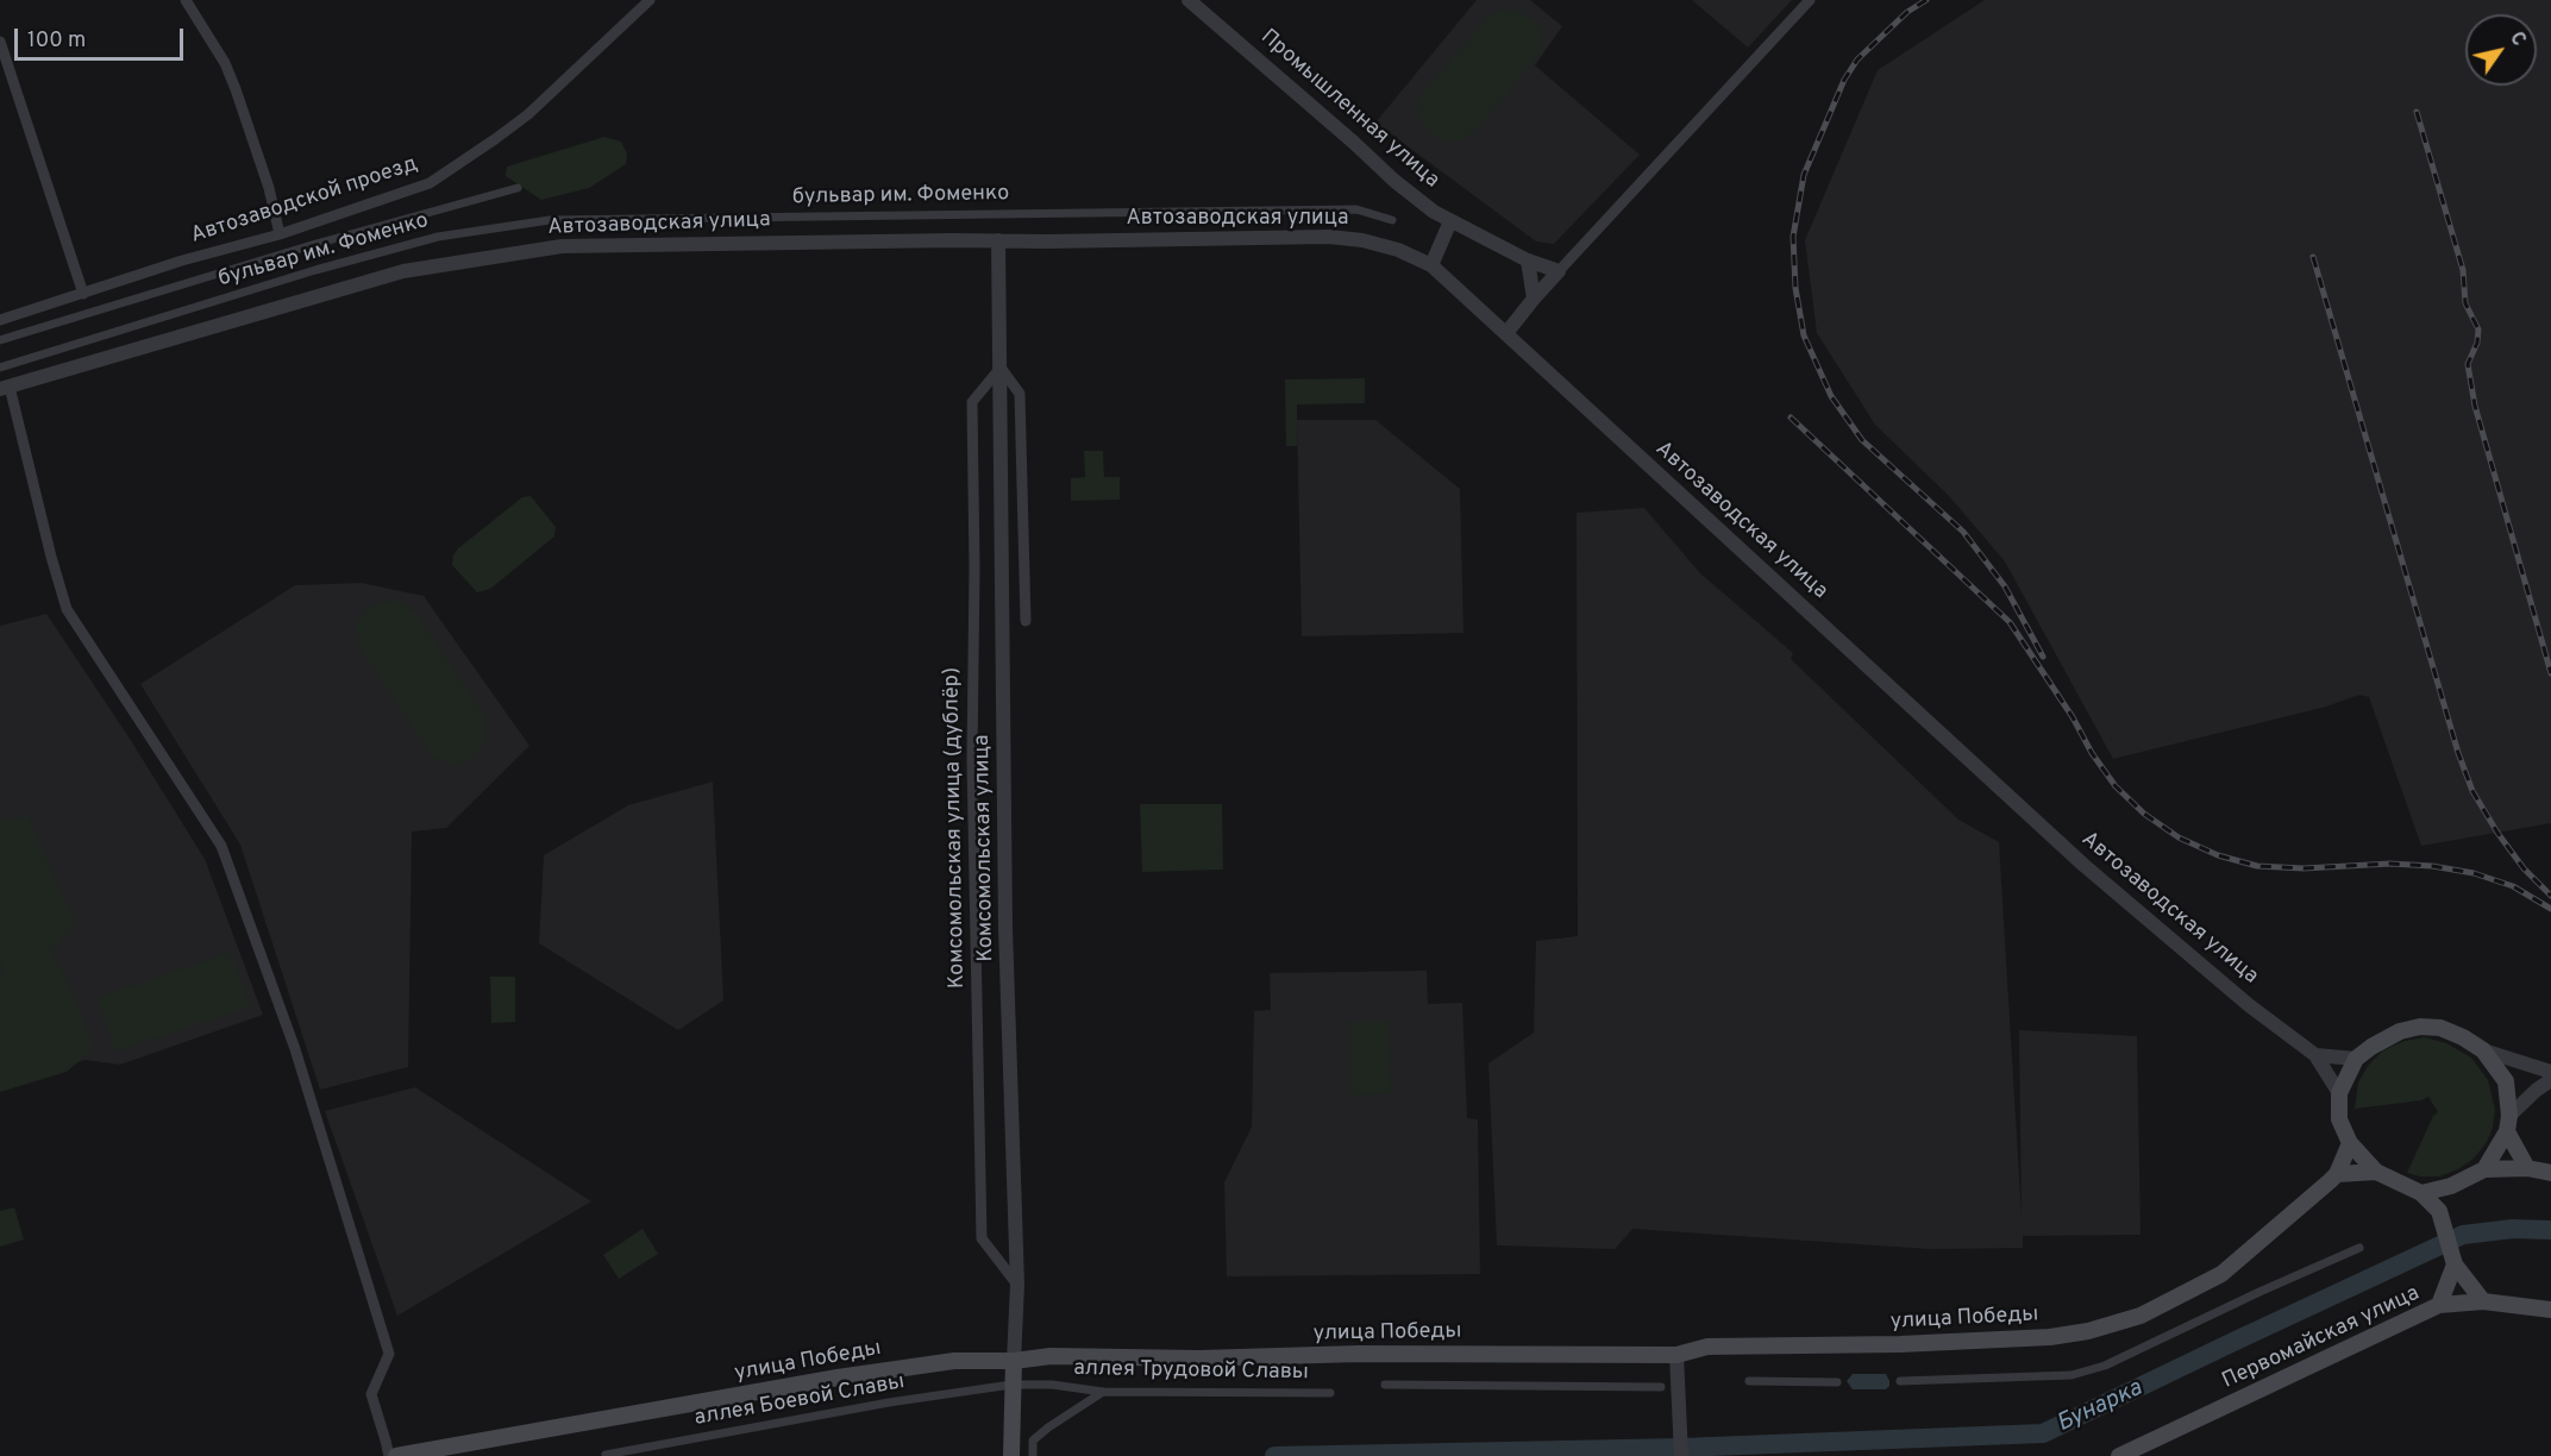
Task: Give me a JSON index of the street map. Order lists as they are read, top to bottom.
{
  "streets": {
    "main road": ["Комсомольская улица", "улица Победы", "Первомайская улица"],
    "street": [
      "Промышленная улица",
      "бульвар им. Фоменко",
      "Автозаводской проезд",
      "Автозаводская улица",
      "Комсомольская улица (дублёр)",
      "аллея Трудовой Славы",
      "аллея Боевой Славы"
    ]
  },
  "crossings": [
    ["Автозаводская улица", "Комсомольская улица"],
    ["Комсомольская улица (дублёр)", "Комсомольская улица"],
    ["Комсомольская улица", "улица Победы"],
    ["Комсомольская улица", "аллея Боевой Славы"],
    ["аллея Трудовой Славы", "аллея Боевой Славы"]
  ],
  "water": ["Бунарка"],
  "scale_bar": "100 m",
  "north": "top right"
}
